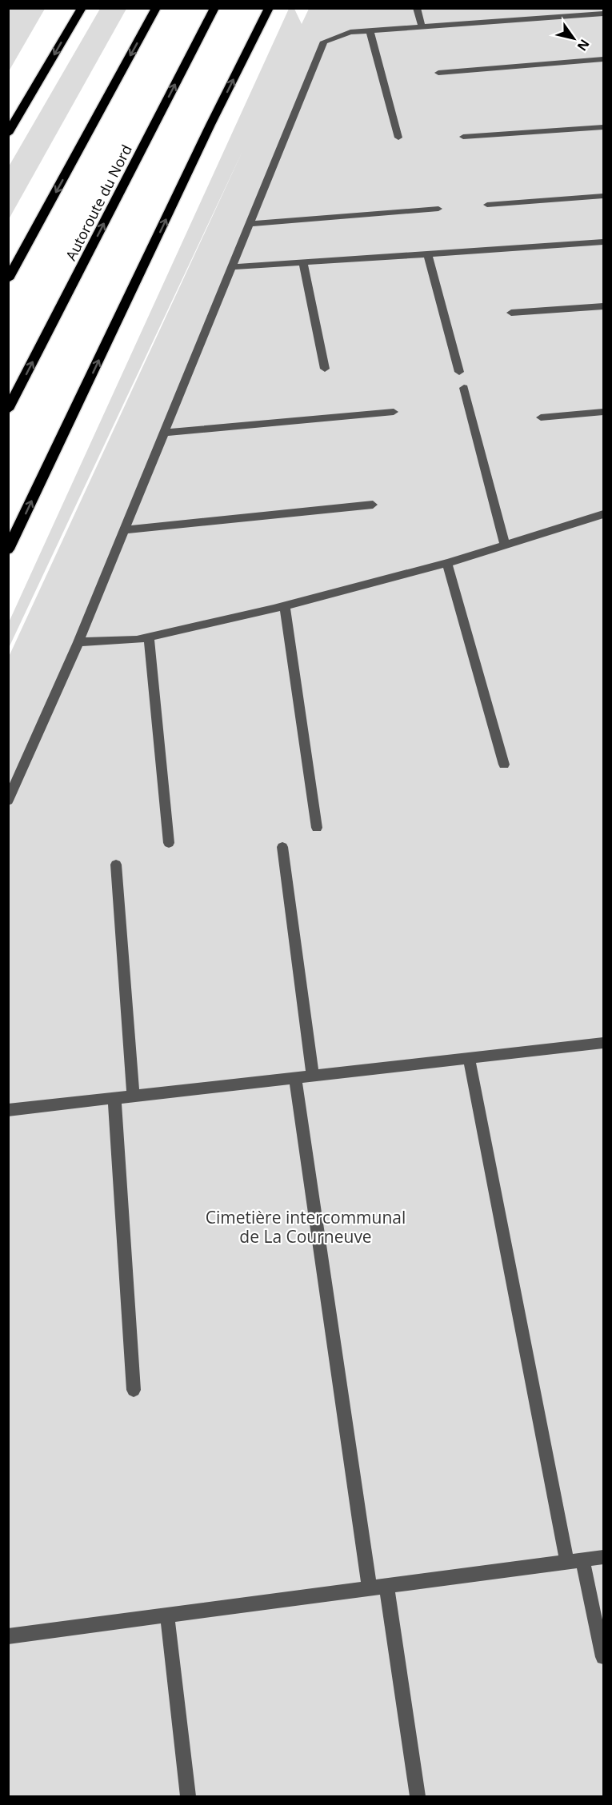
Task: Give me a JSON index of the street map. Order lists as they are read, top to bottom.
{
  "streets": {
    "highway": ["Autoroute du Nord"]
  },
  "parks": ["Cimetière intercommunal de La Courneuve"],
  "north": "bottom right"
}
